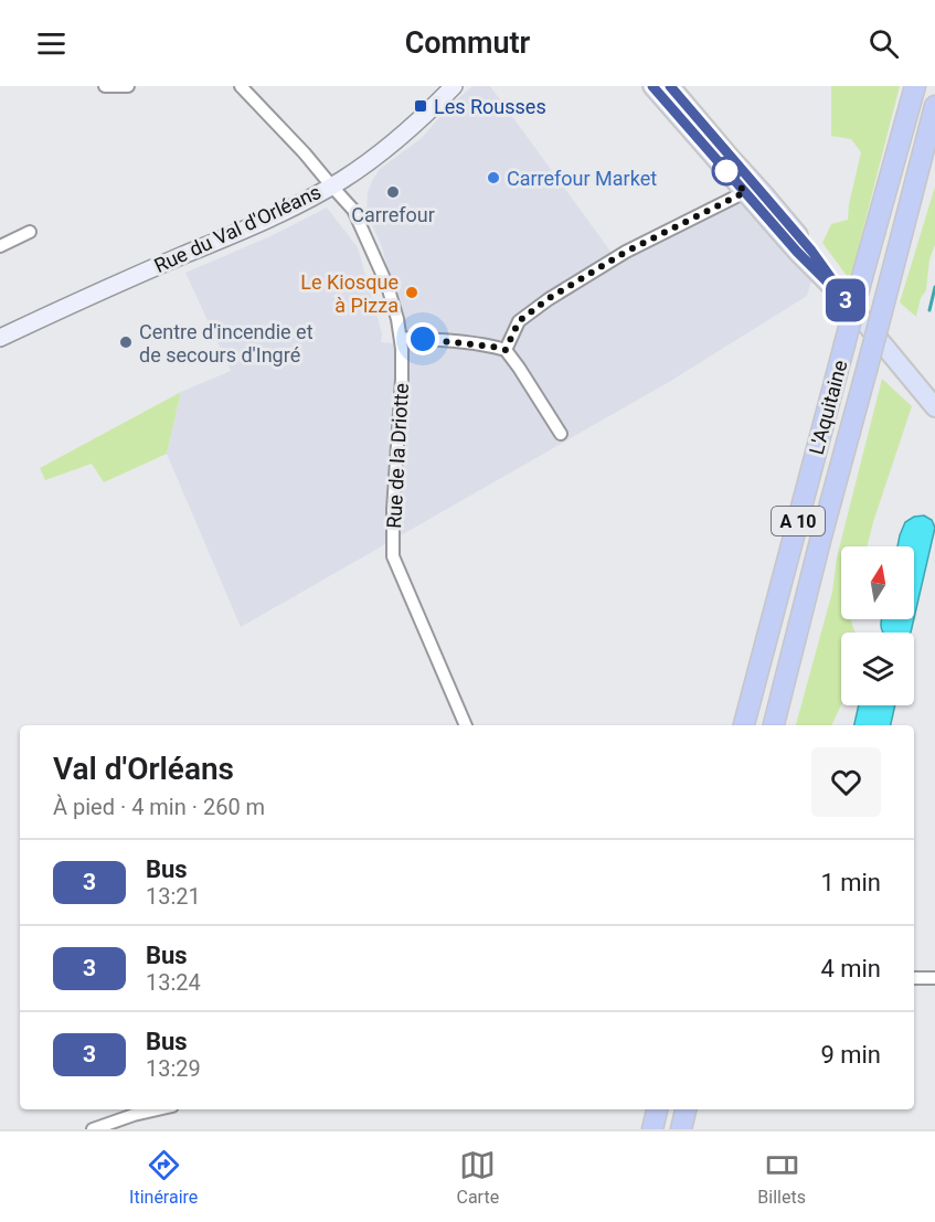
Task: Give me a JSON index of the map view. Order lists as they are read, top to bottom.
{
  "streets": {
    "highway": ["L'Aquitaine", "A 10"],
    "street": ["Rue du Val d'Orléans", "Rue de la Driotte"]
  },
  "crossings": [
    ["Rue du Val d'Orléans", "Rue de la Driotte"]
  ],
  "places": {
    "transit": ["Les Rousses"],
    "other": [
      "Carrefour Market",
      "Carrefour",
      "Le Kiosque à Pizza",
      "Centre d'incendie et de secours d'Ingré"
    ]
  },
  "lines": ["bus line 3"],
  "north": "top",
  "page": {
    "header": "Commutr",
    "on_map": "3",
    "heading": ["Val d'Orléans", "À pied · 4 min · 260 m"],
    "list": [
      {
        "mark": "3",
        "name": "Bus",
        "note": "13:21",
        "value": "1 min"
      },
      {
        "mark": "3",
        "name": "Bus",
        "note": "13:24",
        "value": "4 min"
      },
      {
        "mark": "3",
        "name": "Bus",
        "note": "13:29",
        "value": "9 min"
      }
    ],
    "tabs": ["Itinéraire", "Carte", "Billets"]
  }
}
